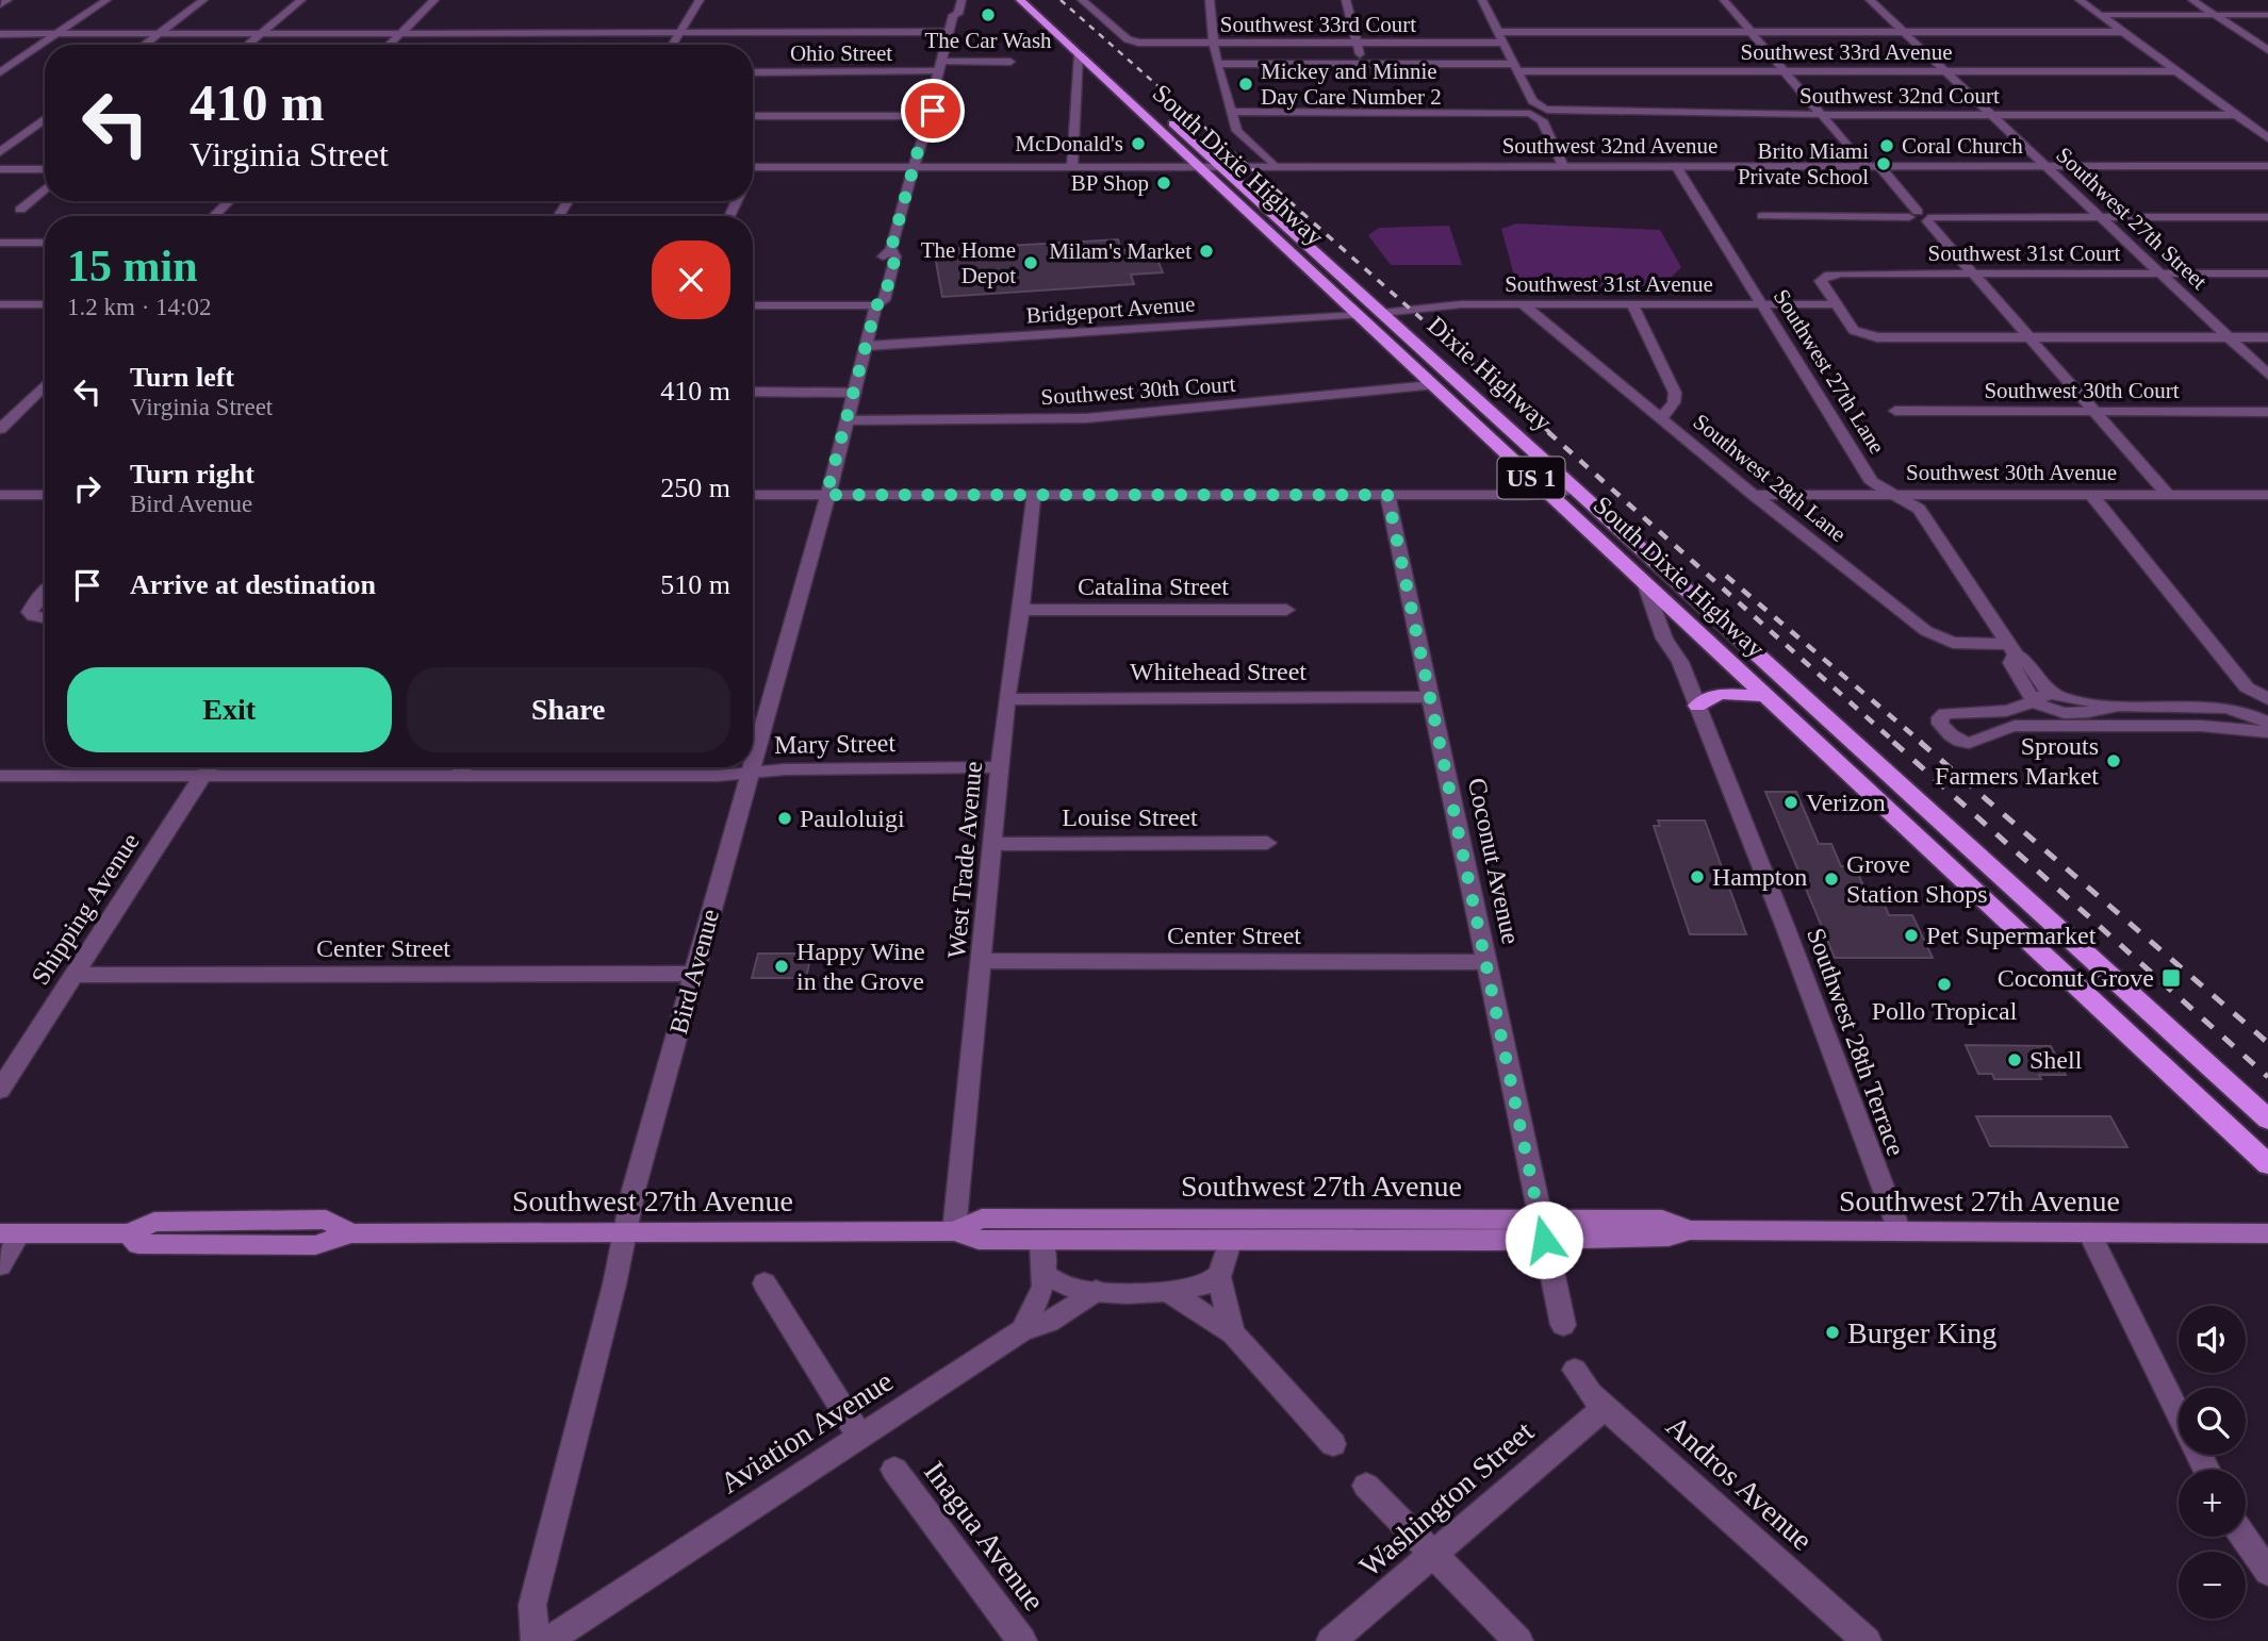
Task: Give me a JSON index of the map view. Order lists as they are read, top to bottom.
{
  "streets": {
    "highway": ["South Dixie Highway", "Dixie Highway", "US 1"],
    "main road": ["Southwest 27th Avenue"],
    "street": [
      "Southwest 33rd Court",
      "Southwest 33rd Avenue",
      "Ohio Street",
      "Southwest 32nd Court",
      "Southwest 32nd Avenue",
      "Southwest 27th Street",
      "Southwest 31st Court",
      "Southwest 31st Avenue",
      "Bridgeport Avenue",
      "Southwest 27th Lane",
      "Southwest 30th Court",
      "Southwest 30th Avenue",
      "Southwest 28th Lane",
      "Catalina Street",
      "Whitehead Street",
      "Mary Street",
      "Louise Street",
      "West Trade Avenue",
      "Coconut Avenue",
      "Shipping Avenue",
      "Center Street",
      "Bird Avenue",
      "Southwest 28th Terrace",
      "Aviation Avenue",
      "Andros Avenue",
      "Washington Street",
      "Inagua Avenue"
    ]
  },
  "crossings": [
    ["Southwest 33rd Avenue", "Southwest 27th Street"],
    ["Ohio Street", "Bird Avenue"],
    ["Southwest 32nd Court", "Southwest 27th Street"],
    ["Southwest 32nd Avenue", "South Dixie Highway"],
    ["Southwest 32nd Avenue", "Southwest 27th Street"],
    ["Southwest 32nd Avenue", "Southwest 27th Lane"],
    ["Southwest 32nd Avenue", "Dixie Highway"],
    ["Southwest 32nd Avenue", "Bird Avenue"],
    ["South Dixie Highway", "Bridgeport Avenue"],
    ["South Dixie Highway", "Southwest 30th Court"],
    ["South Dixie Highway", "Southwest 28th Terrace"],
    ["Southwest 27th Street", "Southwest 31st Court"],
    ["Southwest 31st Court", "Southwest 31st Avenue"],
    ["Southwest 31st Avenue", "Southwest 27th Lane"],
    ["Southwest 31st Avenue", "Dixie Highway"],
    ["Southwest 31st Avenue", "Southwest 28th Lane"],
    ["Bridgeport Avenue", "Bird Avenue"],
    ["Southwest 27th Lane", "Southwest 30th Avenue"],
    ["Southwest 27th Lane", "Southwest 28th Lane"],
    ["Southwest 30th Court", "Bird Avenue"],
    ["Southwest 30th Avenue", "Southwest 28th Lane"],
    ["Catalina Street", "West Trade Avenue"],
    ["Whitehead Street", "West Trade Avenue"],
    ["Whitehead Street", "Coconut Avenue"],
    ["Mary Street", "West Trade Avenue"],
    ["Mary Street", "Shipping Avenue"],
    ["Mary Street", "Bird Avenue"],
    ["Louise Street", "West Trade Avenue"],
    ["West Trade Avenue", "Center Street"],
    ["West Trade Avenue", "Southwest 27th Avenue"],
    ["Coconut Avenue", "Center Street"],
    ["Coconut Avenue", "Southwest 27th Avenue"],
    ["Shipping Avenue", "Center Street"],
    ["Center Street", "Bird Avenue"],
    ["Bird Avenue", "Southwest 27th Avenue"],
    ["Southwest 28th Terrace", "Southwest 27th Avenue"],
    ["Southwest 27th Avenue", "Aviation Avenue"],
    ["Andros Avenue", "Washington Street"]
  ],
  "places": {
    "other": [
      "The Car Wash",
      "Mickey and Minnie Day Care Number 2",
      "McDonald's",
      "Coral Church",
      "Brito Miami Private School",
      "BP Shop",
      "Milam's Market",
      "The Home Depot",
      "Sprouts Farmers Market",
      "Verizon",
      "Pauloluigi",
      "Hampton",
      "Grove Station Shops",
      "Pet Supermarket",
      "Happy Wine in the Grove",
      "Pollo Tropical",
      "Shell",
      "Burger King"
    ],
    "transit": ["Coconut Grove"]
  },
  "page": {
    "turn": ["410 m", "Virginia Street"],
    "heading": ["15 min", "1.2 km · 14:02"],
    "list": [
      {
        "name": "Turn left",
        "note": "Virginia Street",
        "value": "410 m"
      },
      {
        "name": "Turn right",
        "note": "Bird Avenue",
        "value": "250 m"
      },
      {
        "name": "Arrive at destination",
        "value": "510 m"
      }
    ],
    "buttons": ["Exit", "Share"],
    "map_buttons": ["+", "−"]
  }
}
